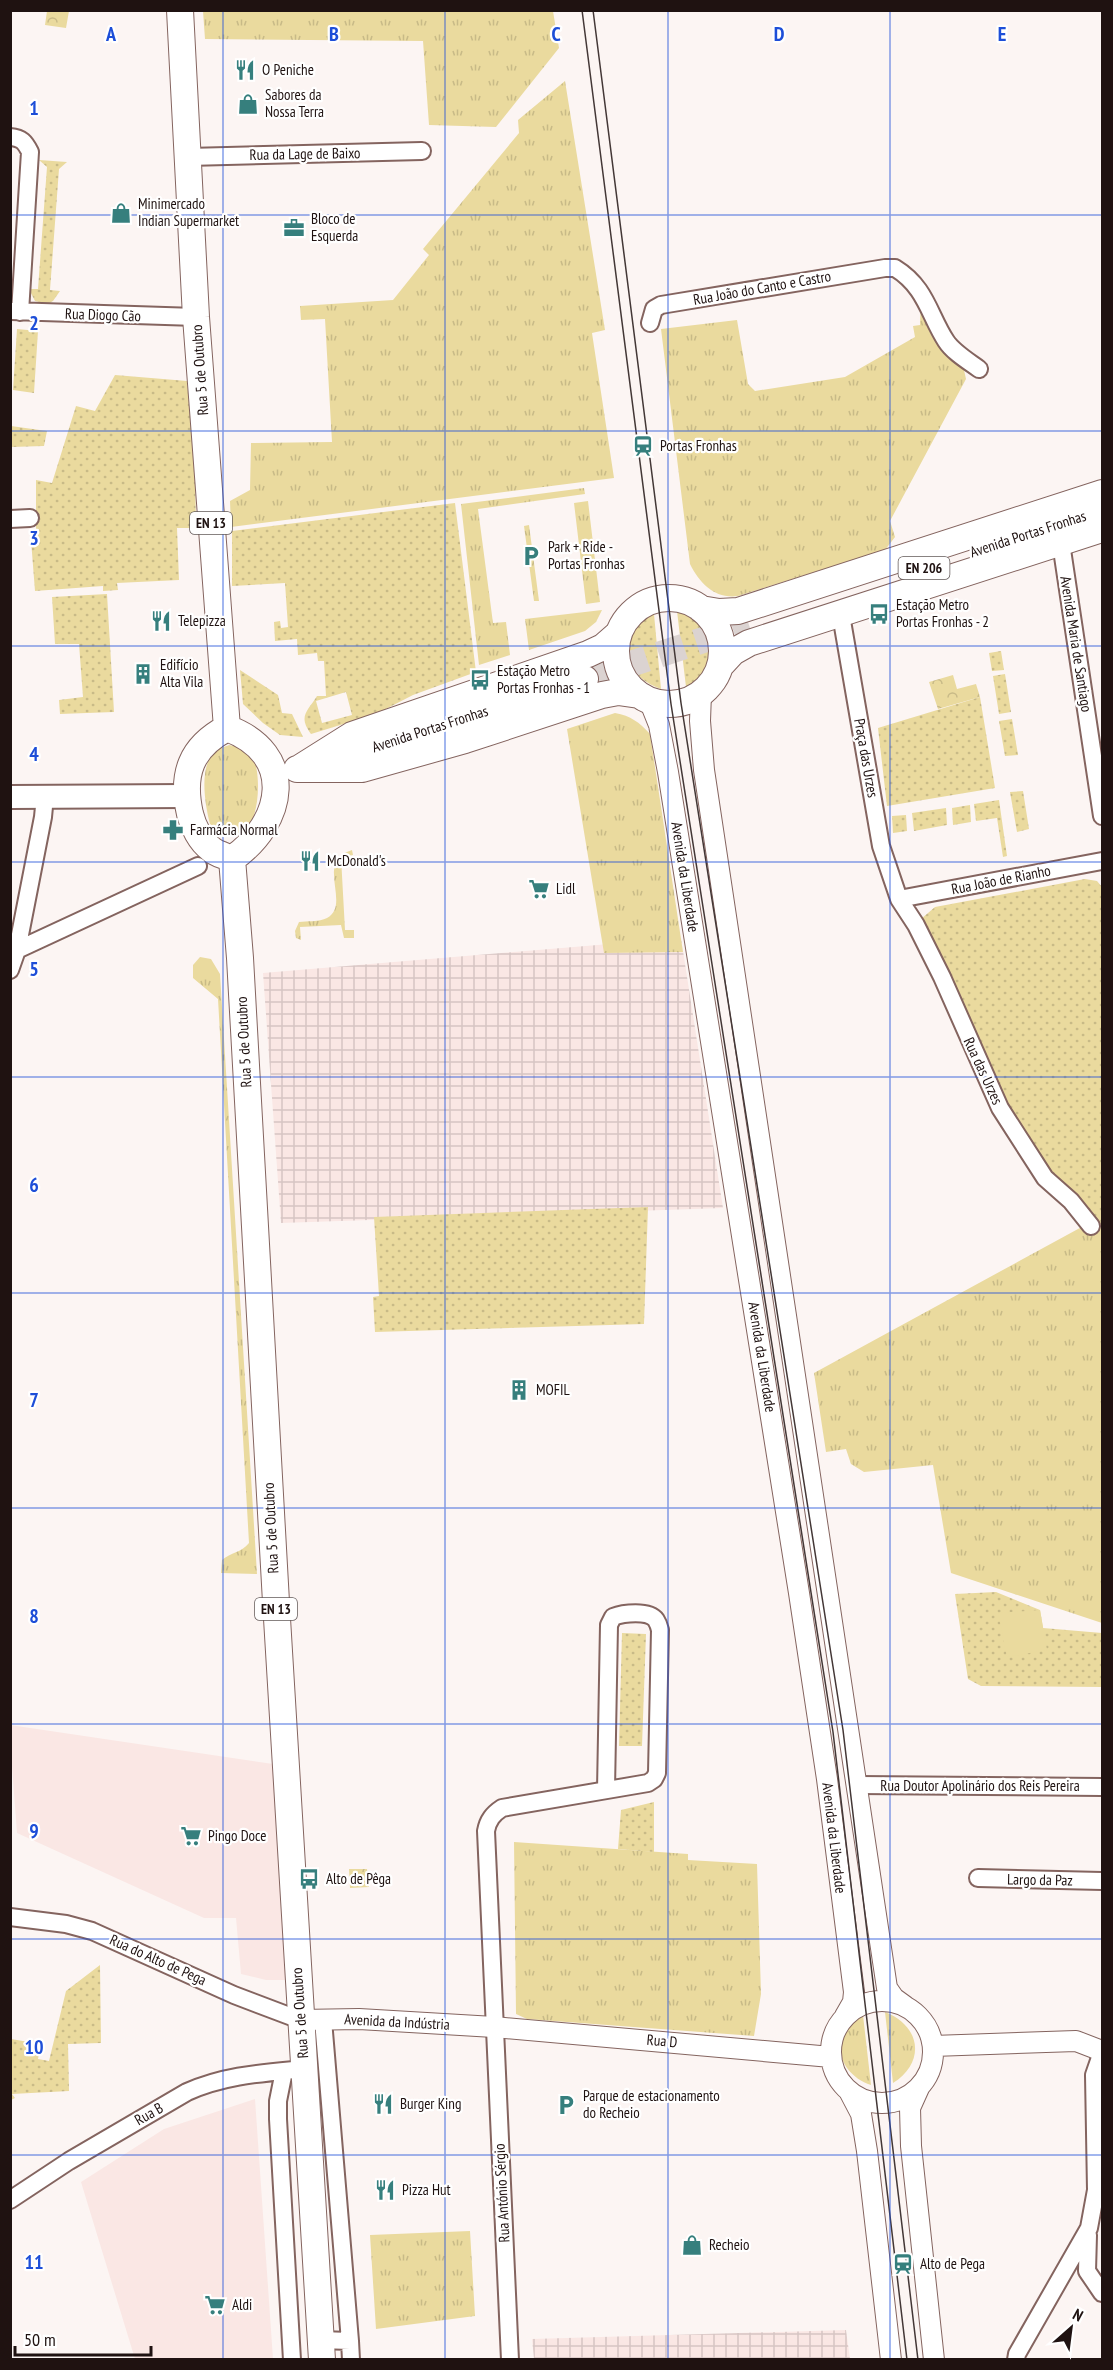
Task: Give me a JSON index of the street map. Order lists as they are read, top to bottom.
{
  "streets": {
    "main road": [
      "Rua 5 de Outubro",
      "EN 13",
      "Avenida Portas Fronhas",
      "EN 206"
    ],
    "street": [
      "Rua da Lage de Baixo",
      "Rua João do Canto e Castro",
      "Rua Diogo Cão",
      "Avenida Maria de Santiago",
      "Praça das Urzes",
      "Avenida da Liberdade",
      "Rua João de Rianho",
      "Rua das Urzes",
      "Rua Doutor Apolinário dos Reis Pereira",
      "Largo da Paz",
      "Rua do Alto de Pega",
      "Avenida da Indústria",
      "Rua D",
      "Rua B",
      "Rua António Sérgio"
    ]
  },
  "crossings": [
    ["Rua da Lage de Baixo", "Rua 5 de Outubro"],
    ["Rua Diogo Cão", "Rua 5 de Outubro"],
    ["Rua 5 de Outubro", "Avenida Portas Fronhas"],
    ["Rua 5 de Outubro", "Rua do Alto de Pega"],
    ["Rua 5 de Outubro", "Avenida da Indústria"],
    ["Rua 5 de Outubro", "Rua B"],
    ["Praça das Urzes", "Rua João de Rianho"],
    ["Praça das Urzes", "Rua das Urzes"],
    ["Avenida da Liberdade", "Rua Doutor Apolinário dos Reis Pereira"],
    ["Avenida da Liberdade", "Rua D"],
    ["Rua João de Rianho", "Rua das Urzes"],
    ["Rua do Alto de Pega", "Avenida da Indústria"],
    ["Avenida da Indústria", "Rua D"],
    ["Avenida da Indústria", "Rua António Sérgio"],
    ["Rua D", "Rua António Sérgio"]
  ],
  "places": {
    "restaurant": [
      "O Peniche",
      "Telepizza",
      "McDonald's",
      "Burger King",
      "Pizza Hut"
    ],
    "shop": ["Sabores da Nossa Terra", "Minimercado Indian Supermarket", "Recheio"],
    "office": ["Bloco de Esquerda"],
    "station": ["Portas Fronhas", "Alto de Pega"],
    "parking": ["Park + Ride - Portas Fronhas", "Parque de estacionamento do Recheio"],
    "bus stop": ["Estação Metro Portas Fronhas - 2", "Estação Metro Portas Fronhas - 1", "Alto de Pêga"],
    "building": ["Edifício Alta Vila", "MOFIL"],
    "pharmacy": ["Farmácia Normal"],
    "supermarket": ["Lidl", "Pingo Doce", "Aldi"]
  },
  "scale_bar": "50 m",
  "north": "top right",
  "grid": {
    "columns": [
      "A",
      "B",
      "C",
      "D",
      "E"
    ],
    "rows": [
      "1",
      "2",
      "3",
      "4",
      "5",
      "6",
      "7",
      "8",
      "9",
      "10",
      "11"
    ]
  }
}
